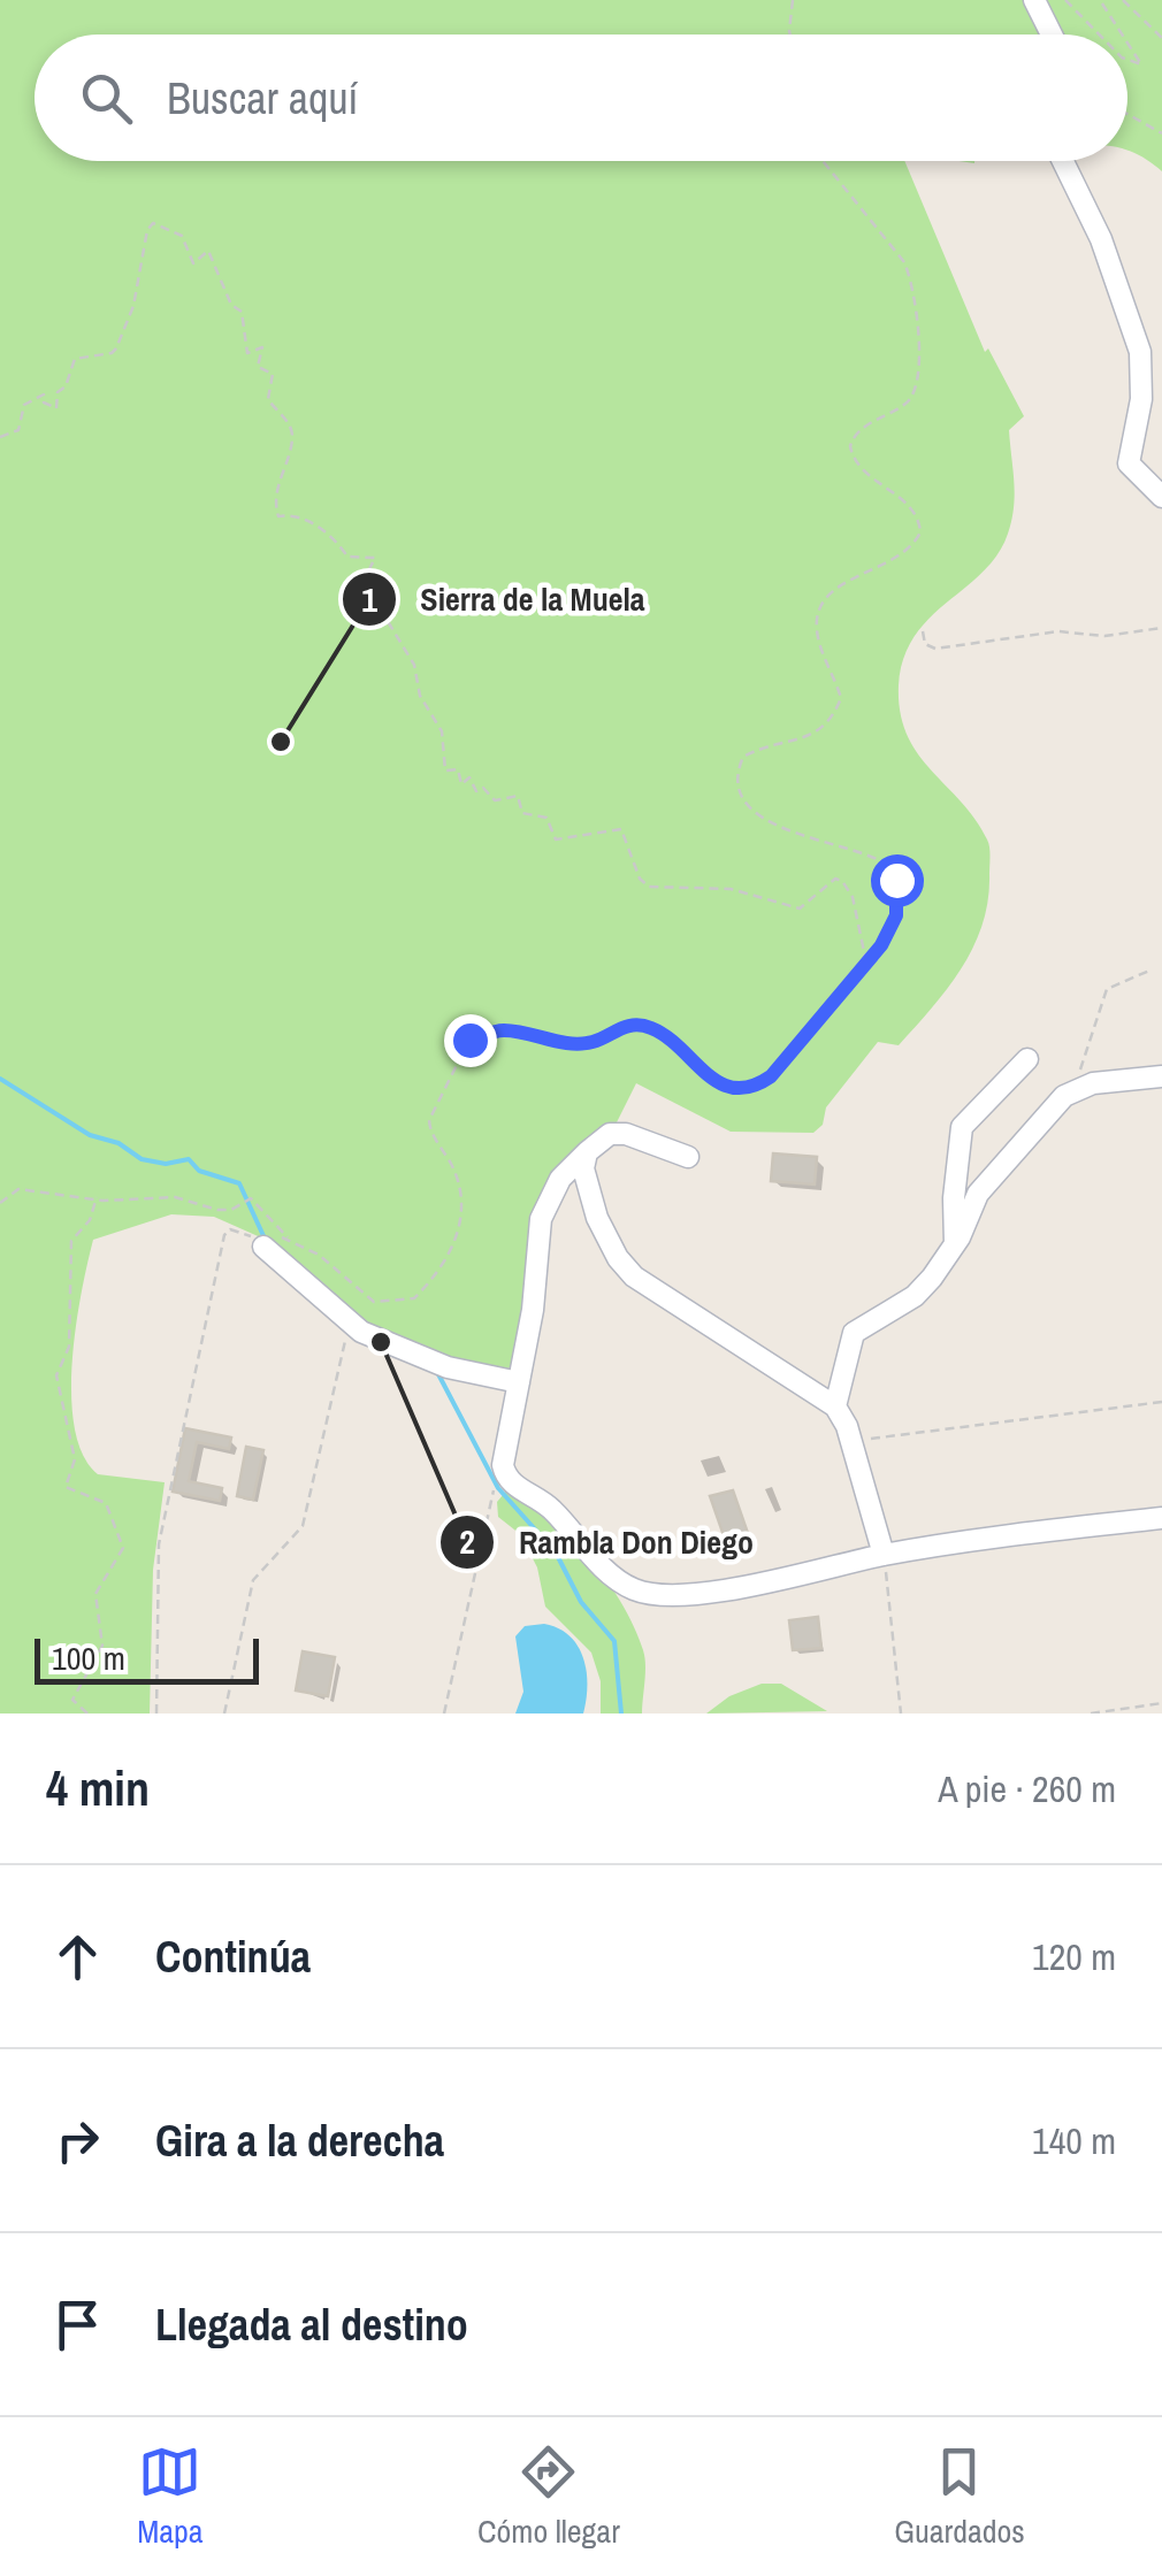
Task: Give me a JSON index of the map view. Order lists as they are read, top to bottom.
{
  "places": ["Sierra de la Muela", "Rambla Don Diego"],
  "scale_bar": "100 m",
  "page": {
    "search": "Buscar aquí",
    "scale": "100 m",
    "heading": ["4 min", "A pie · 260 m"],
    "list": [
      ["Continúa", "120 m"],
      ["Gira a la derecha", "140 m"],
      "Llegada al destino"
    ],
    "nav": ["Mapa", "Cómo llegar", "Guardados"]
  }
}
